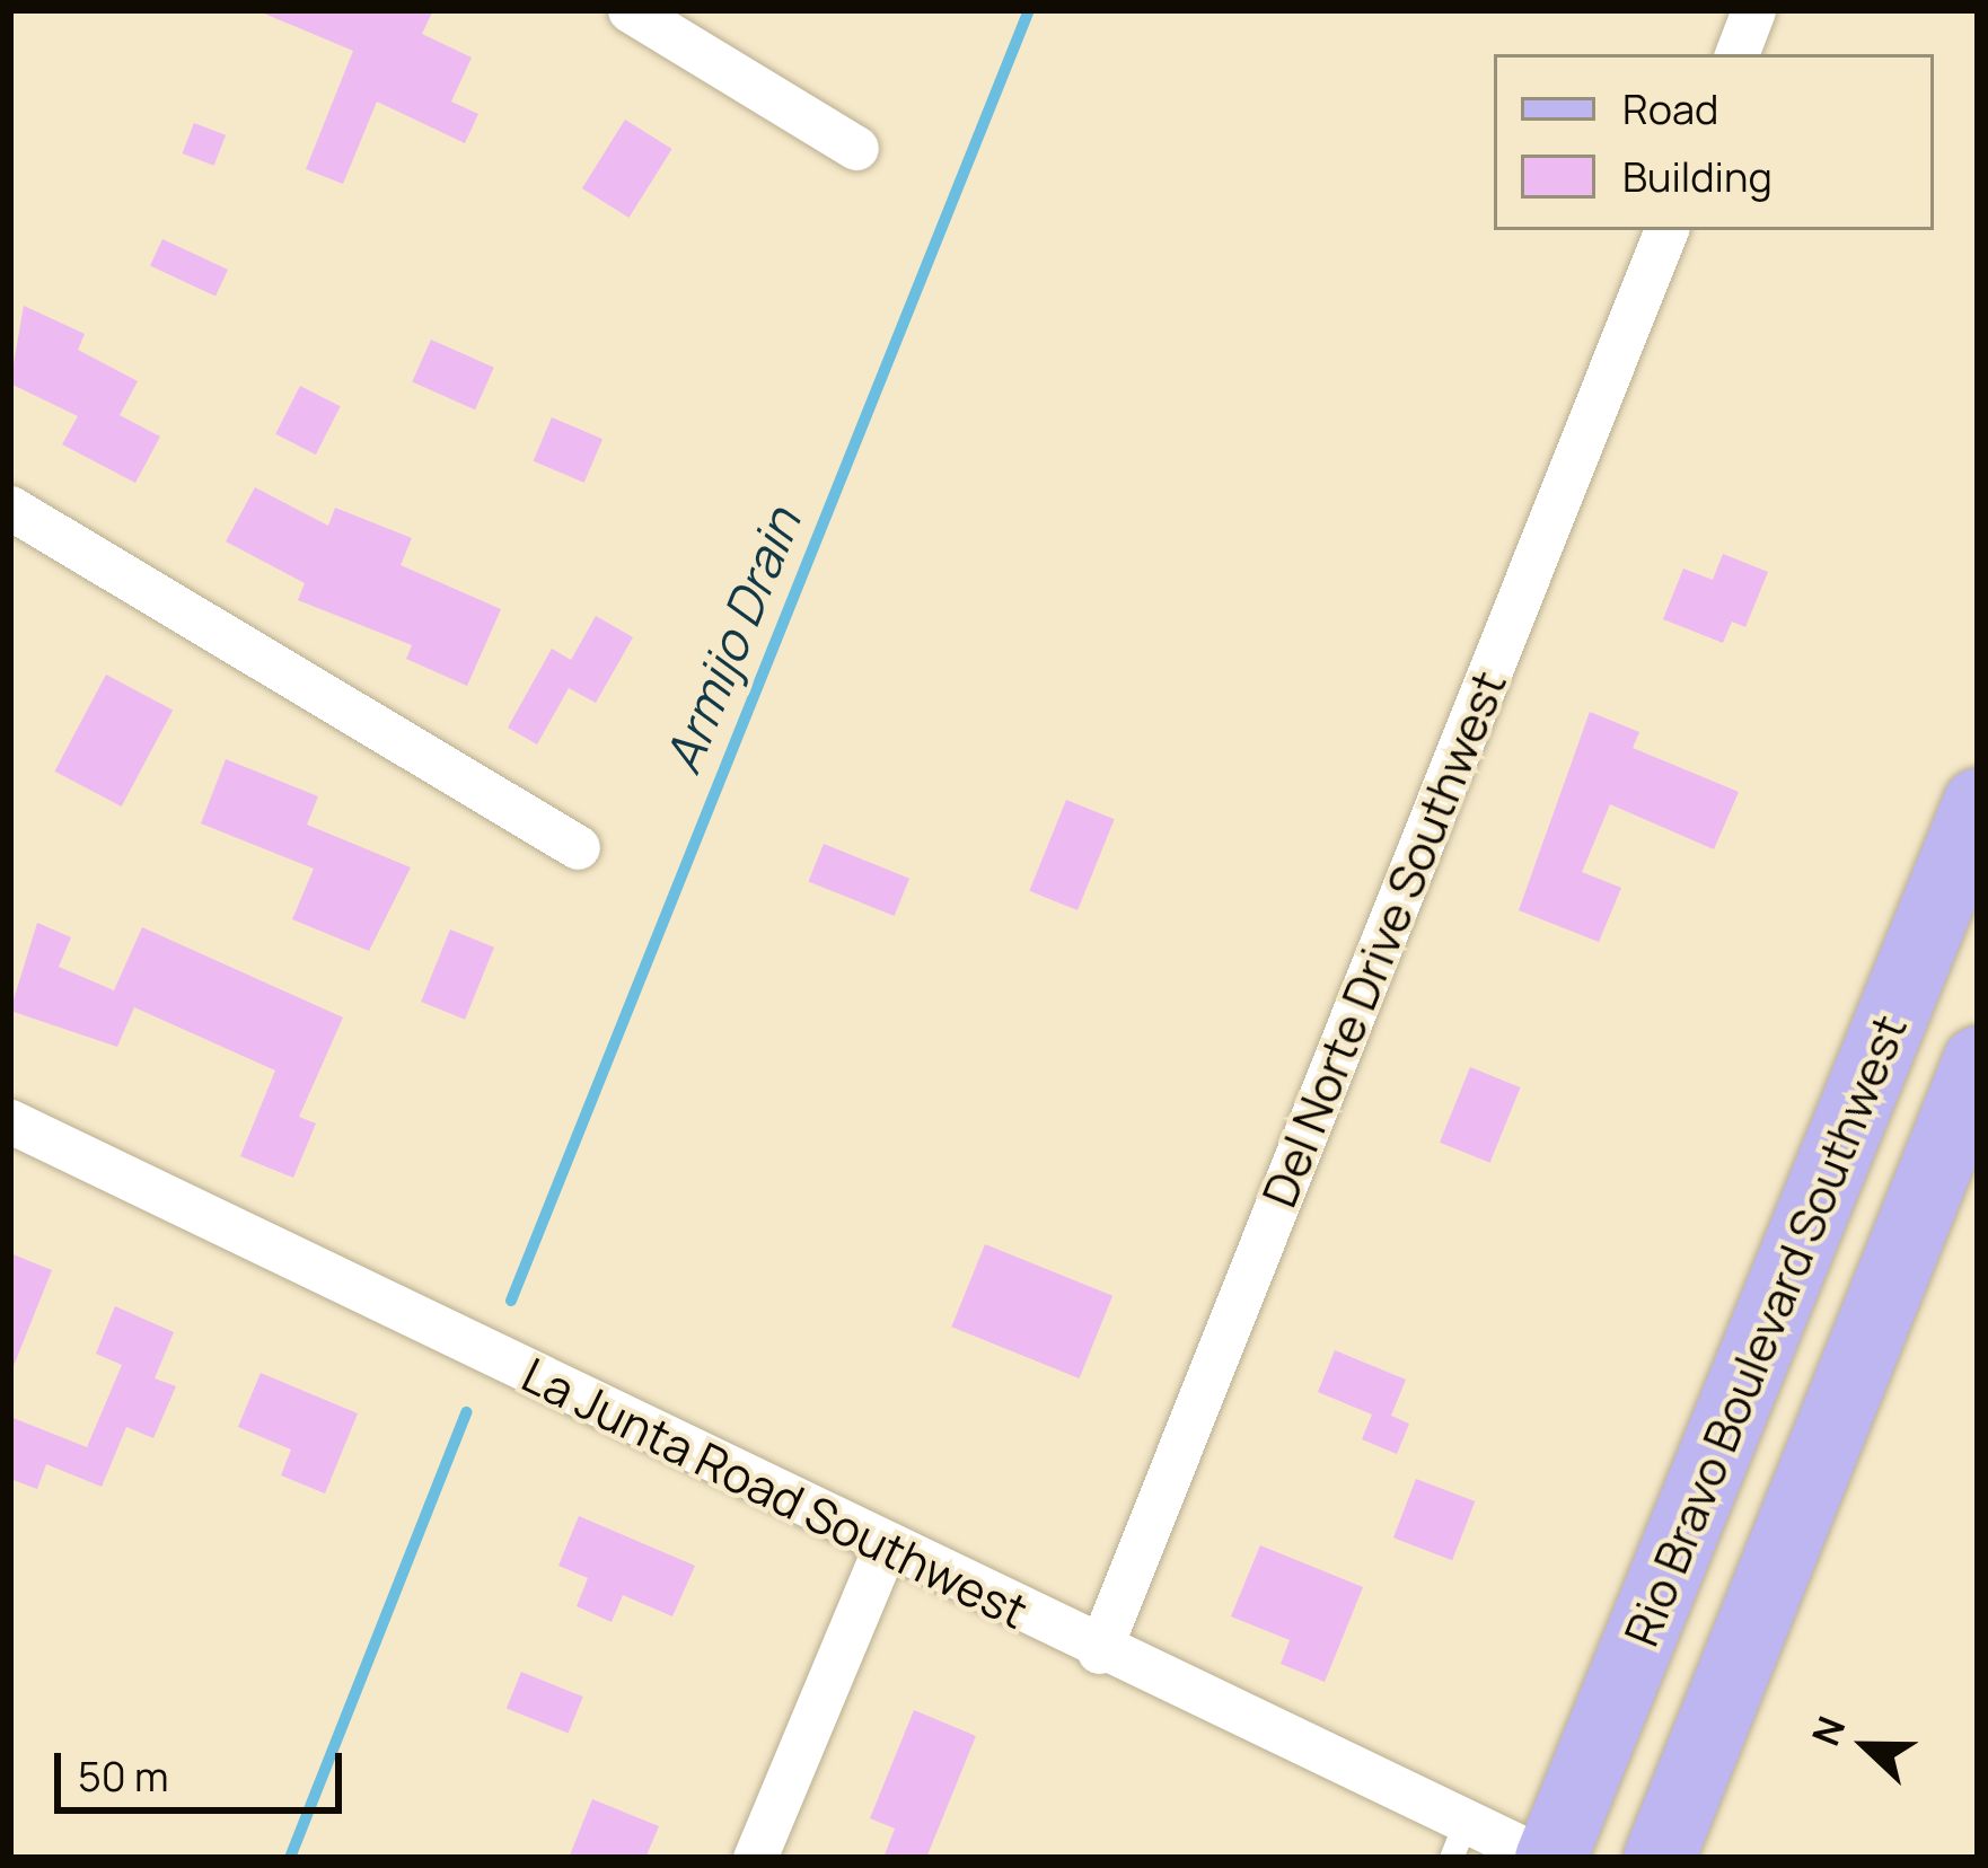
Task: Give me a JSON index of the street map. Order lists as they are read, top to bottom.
{
  "streets": {
    "main road": ["Rio Bravo Boulevard Southwest"],
    "street": ["Del Norte Drive Southwest", "La Junta Road Southwest"]
  },
  "crossings": [
    ["Del Norte Drive Southwest", "La Junta Road Southwest"],
    ["Rio Bravo Boulevard Southwest", "La Junta Road Southwest"]
  ],
  "water": ["Armijo Drain"],
  "legend": ["Road", "Building"],
  "scale_bar": "50 m",
  "north": "left"
}
